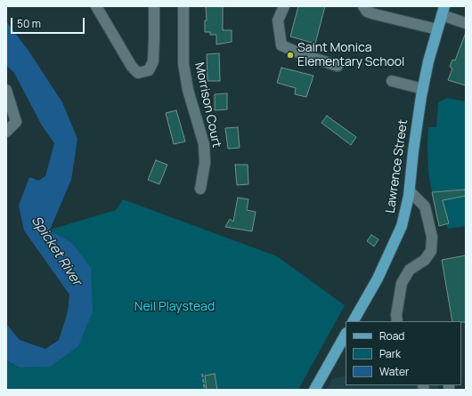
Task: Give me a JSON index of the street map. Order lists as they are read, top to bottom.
{
  "streets": {
    "main road": ["Lawrence Street"],
    "street": ["Morrison Court"]
  },
  "water": ["Spicket River"],
  "parks": ["Neil Playstead"],
  "places": ["Saint Monica Elementary School"],
  "legend": ["Road", "Park", "Water"],
  "scale_bar": "50 m"
}
